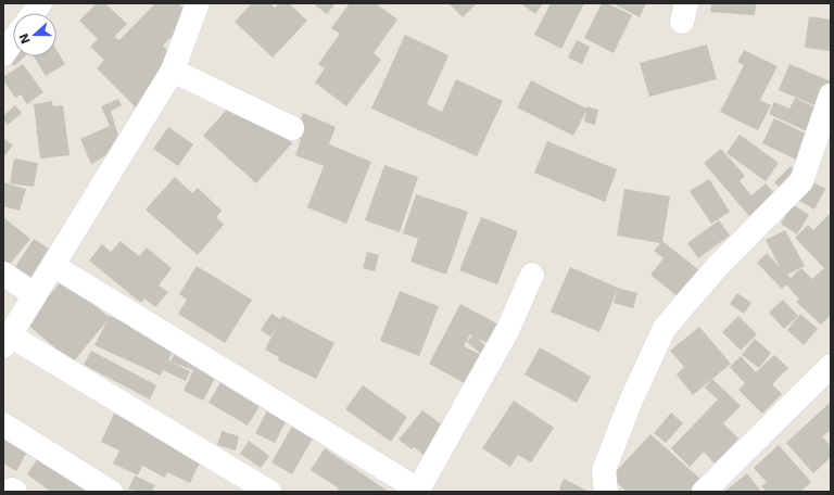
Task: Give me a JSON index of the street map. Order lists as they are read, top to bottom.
{
  "north": "left"
}
